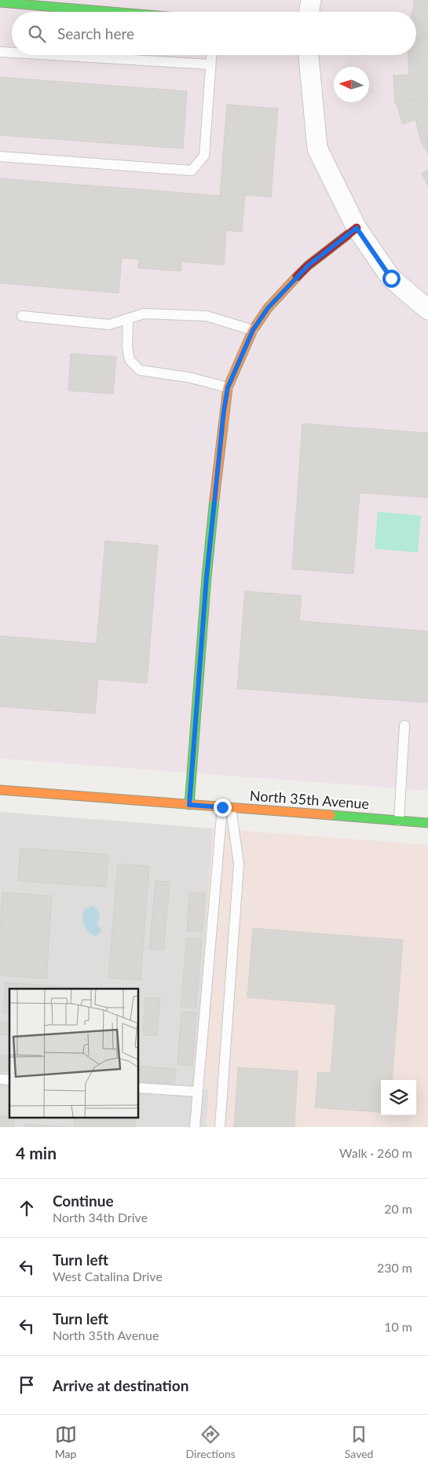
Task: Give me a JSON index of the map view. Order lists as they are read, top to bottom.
{
  "streets": {
    "street": ["North 35th Avenue"]
  },
  "north": "left",
  "page": {
    "search": "Search here",
    "heading": ["4 min", "Walk · 260 m"],
    "list": [
      ["Continue", "North 34th Drive", "20 m"],
      ["Turn left", "West Catalina Drive", "230 m"],
      ["Turn left", "North 35th Avenue", "10 m"],
      "Arrive at destination"
    ],
    "nav": ["Map", "Directions", "Saved"]
  }
}
